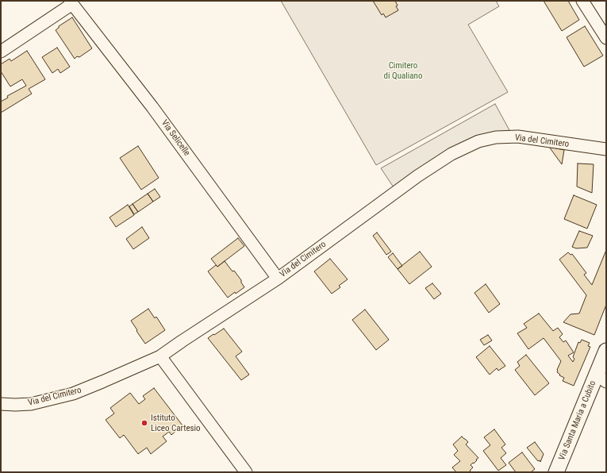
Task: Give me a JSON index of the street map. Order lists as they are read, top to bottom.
{
  "streets": {
    "main road": ["Via Santa Maria a Cubito"],
    "street": ["Via Selicelle", "Via del Cimitero"]
  },
  "crossings": [
    ["Via Selicelle", "Via del Cimitero"]
  ],
  "parks": ["Cimitero di Qualiano"],
  "places": ["Istituto Liceo Cartesio"]
}
